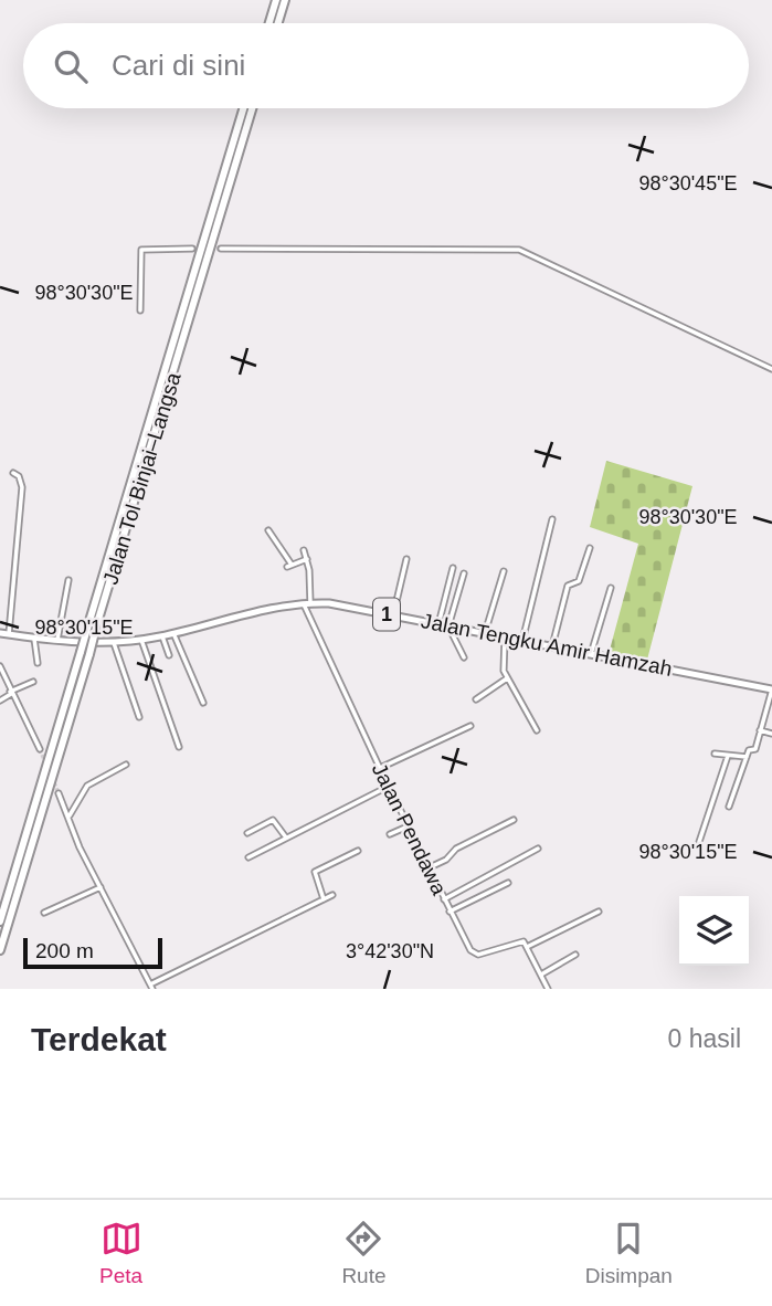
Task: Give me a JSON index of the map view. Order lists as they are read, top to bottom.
{
  "streets": {
    "highway": ["Jalan Tol Binjai–Langsa", "1", "Jalan Tengku Amir Hamzah"],
    "street": ["Jalan Pendawa"]
  },
  "crossings": [
    ["Jalan Tengku Amir Hamzah", "Jalan Pendawa"]
  ],
  "scale_bar": "200 m",
  "page": {
    "search": "Cari di sini",
    "scale": "200 m",
    "heading": ["Terdekat", "0 hasil"],
    "nav": ["Peta", "Rute", "Disimpan"]
  },
  "coordinates": [
    "98°30'45\"E",
    "98°30'30\"E",
    "98°30'15\"E",
    "3°42'30\"N"
  ]
}
